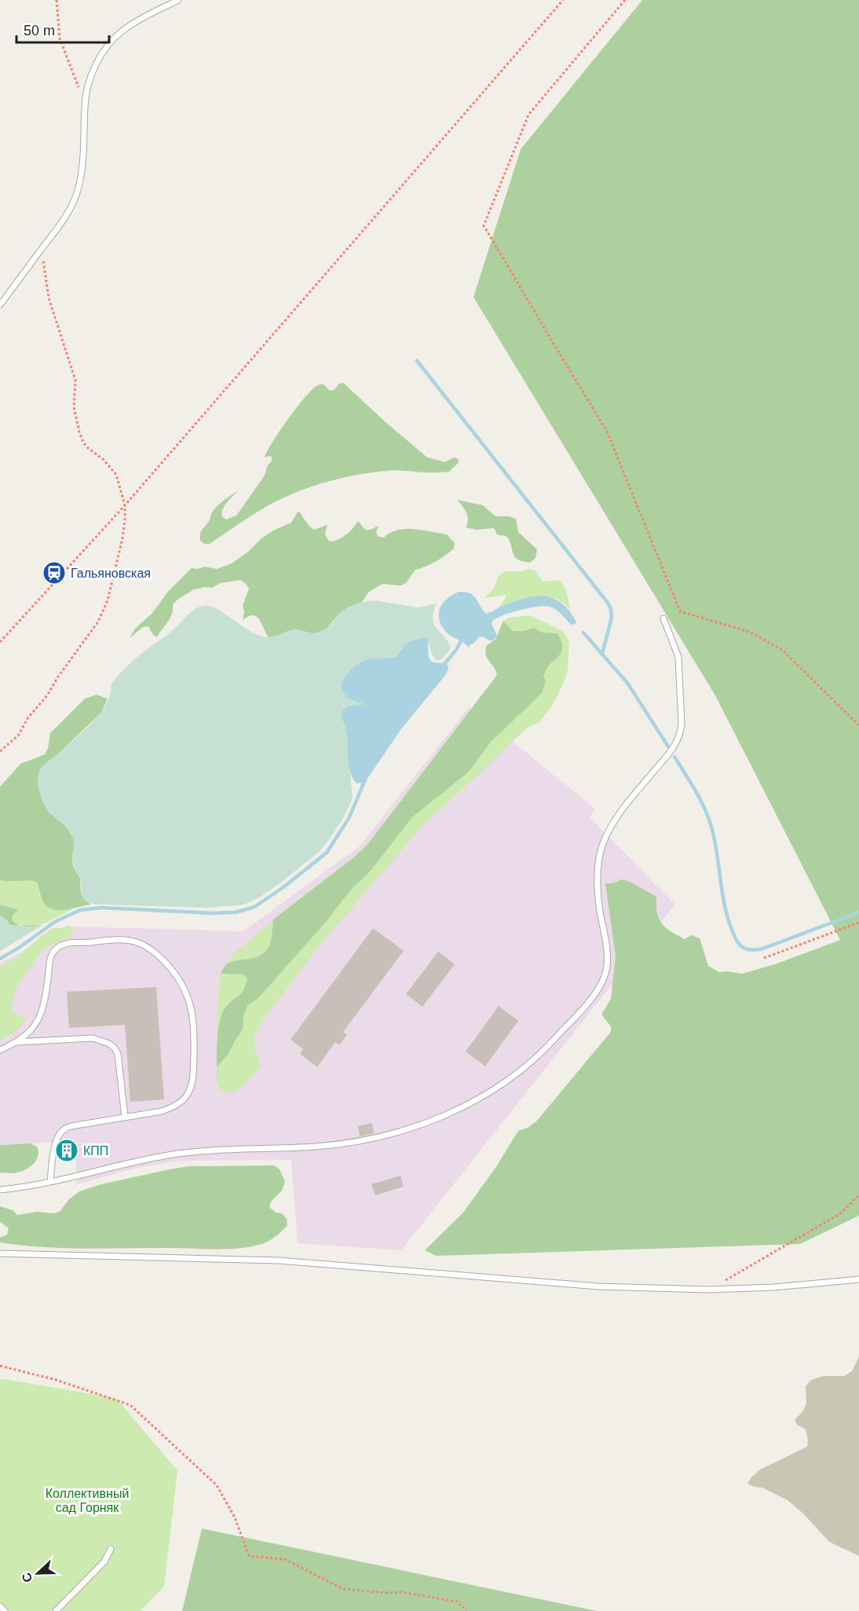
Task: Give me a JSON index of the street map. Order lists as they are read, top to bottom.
{
  "parks": ["Коллективный сад Горняк"],
  "places": {
    "station": ["Гальяновская"],
    "building": ["КПП"]
  },
  "scale_bar": "50 m",
  "north": "left"
}
